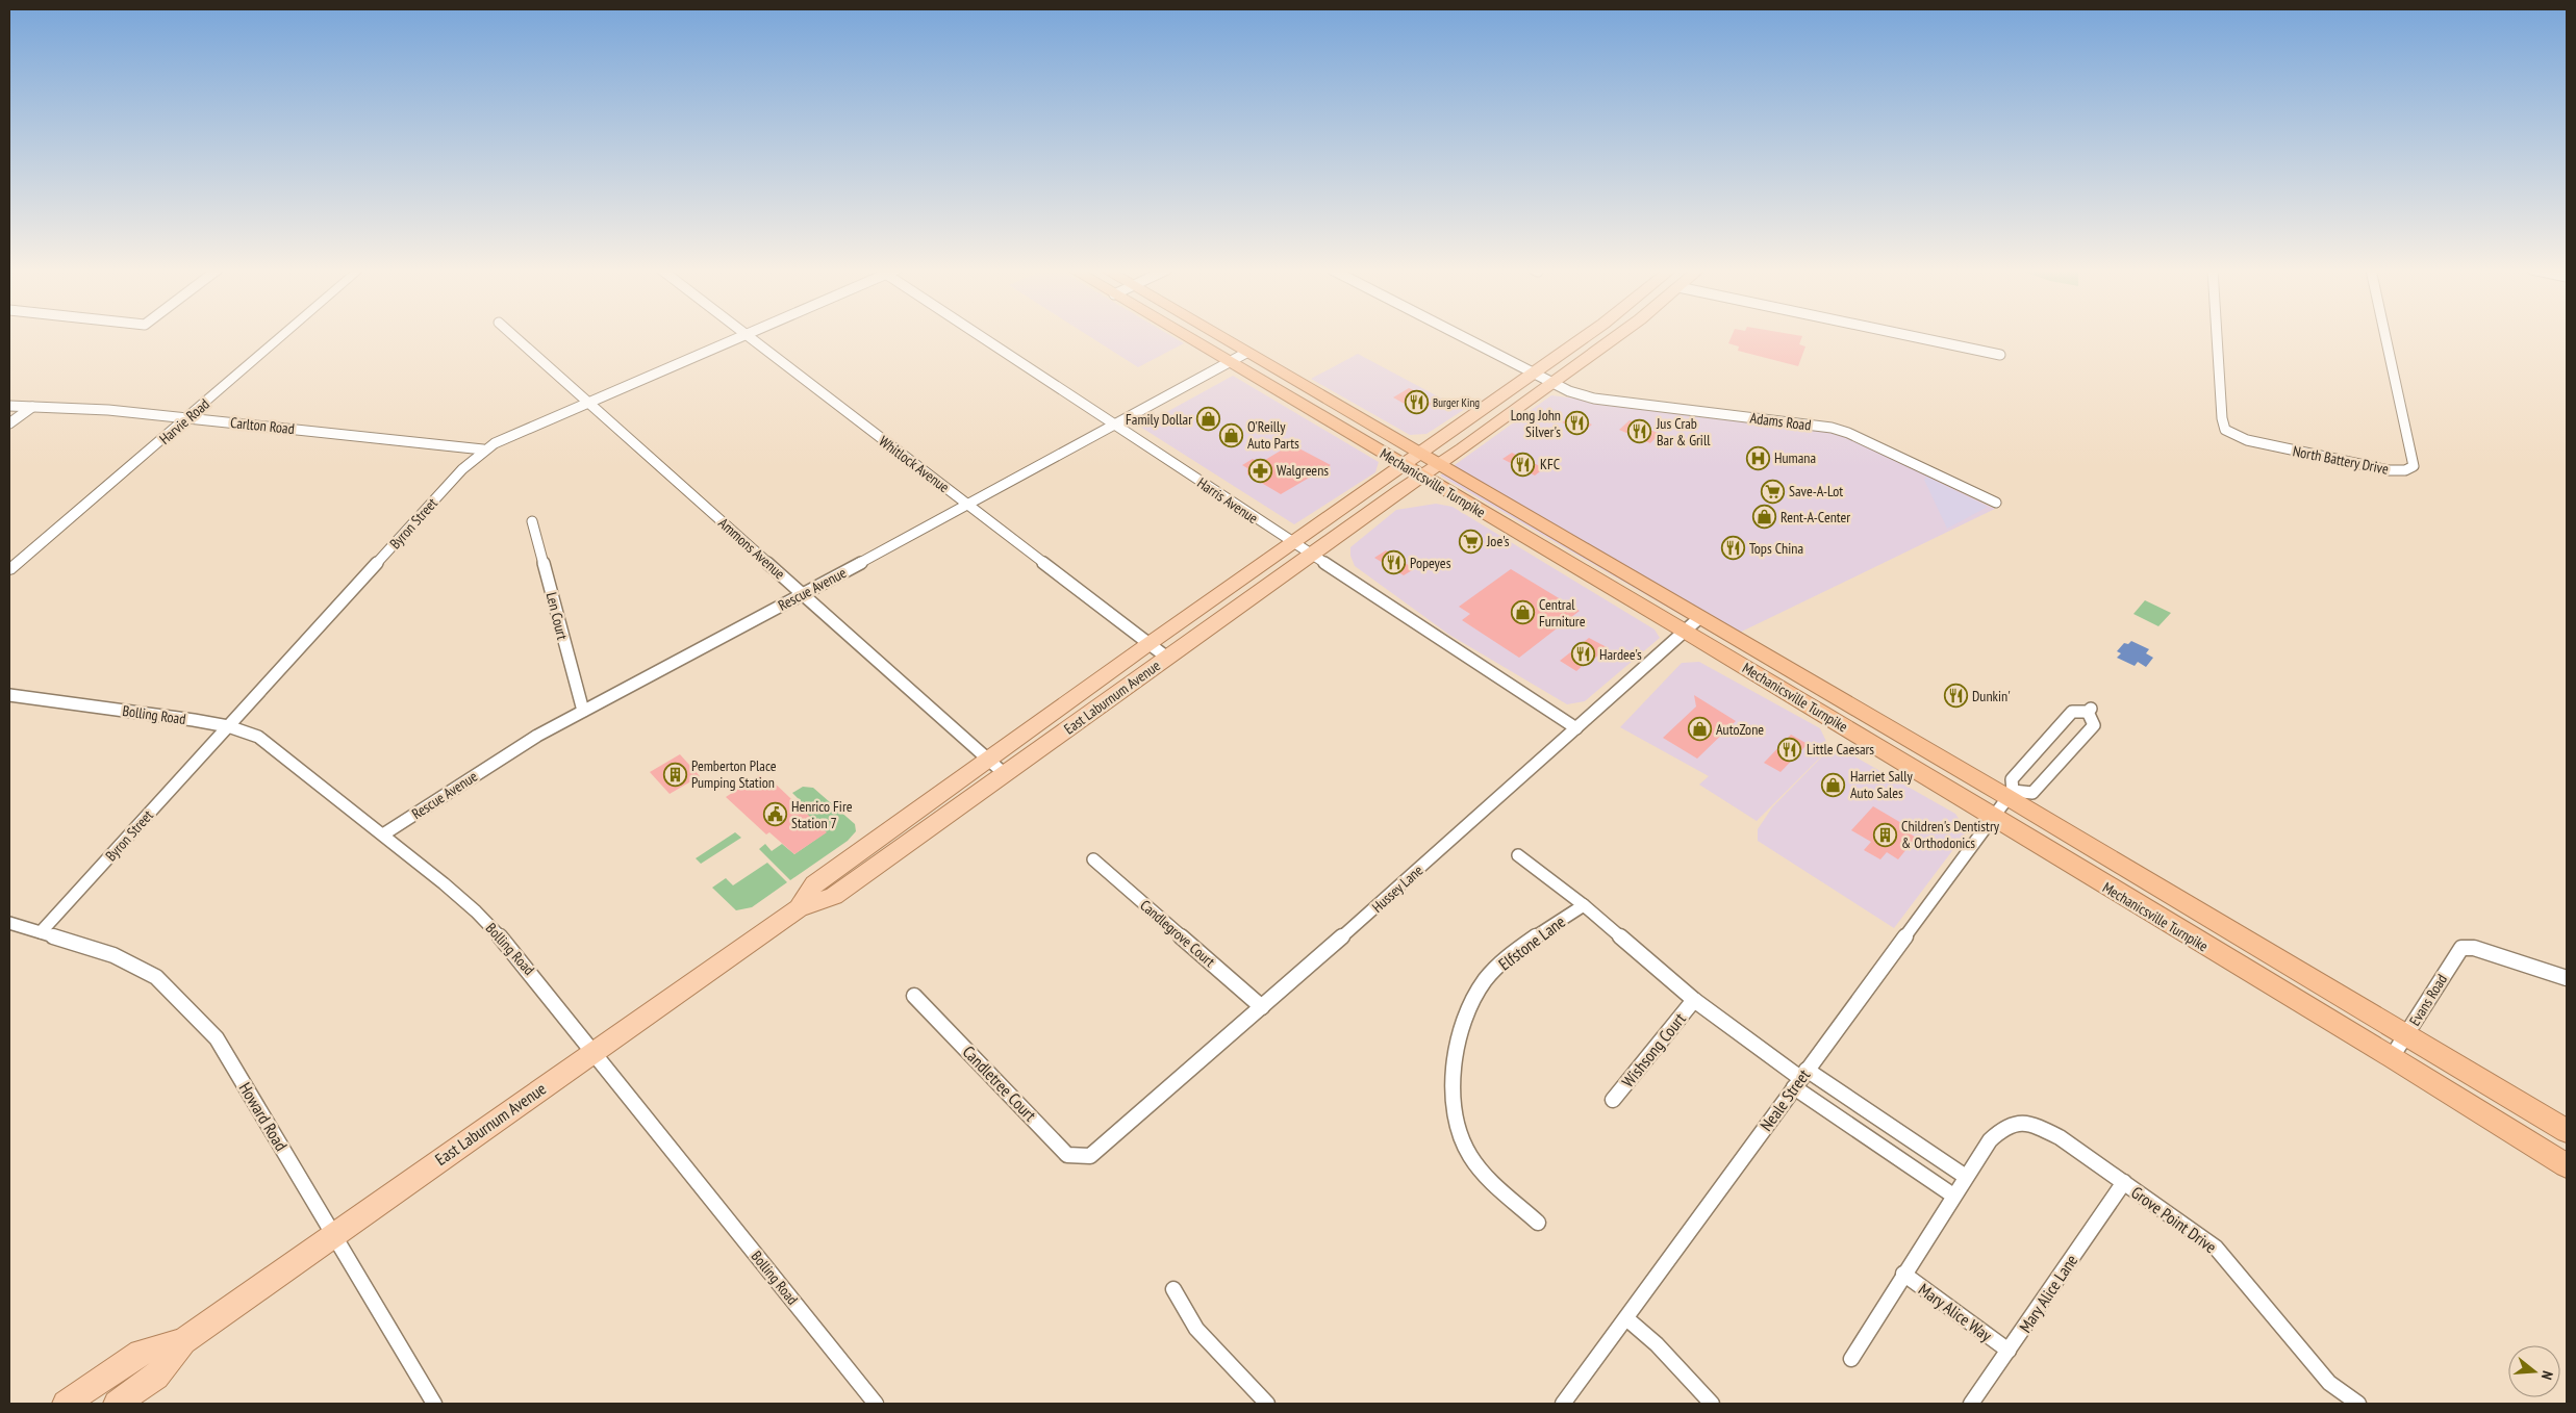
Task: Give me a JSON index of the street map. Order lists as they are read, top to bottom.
{
  "streets": {
    "highway": ["Mechanicsville Turnpike"],
    "main road": ["East Laburnum Avenue"],
    "street": [
      "Harvie Road",
      "Adams Road",
      "Carlton Road",
      "North Battery Drive",
      "Whitlock Avenue",
      "Harris Avenue",
      "Byron Street",
      "Ammons Avenue",
      "Rescue Avenue",
      "Len Court",
      "Bolling Road",
      "Hussey Lane",
      "Candlegrove Court",
      "Elfstone Lane",
      "Evans Road",
      "Wishsong Court",
      "Candletree Court",
      "Neale Street",
      "Howard Road",
      "Grove Point Drive",
      "Mary Alice Lane",
      "Mary Alice Way"
    ]
  },
  "crossings": [
    ["Harvie Road", "Carlton Road"],
    ["Carlton Road", "Byron Street"],
    ["Whitlock Avenue", "Byron Street"],
    ["Whitlock Avenue", "Rescue Avenue"],
    ["Whitlock Avenue", "East Laburnum Avenue"],
    ["Mechanicsville Turnpike", "Rescue Avenue"],
    ["Mechanicsville Turnpike", "East Laburnum Avenue"],
    ["Mechanicsville Turnpike", "Hussey Lane"],
    ["Mechanicsville Turnpike", "Evans Road"],
    ["Mechanicsville Turnpike", "Neale Street"],
    ["Harris Avenue", "Rescue Avenue"],
    ["Harris Avenue", "East Laburnum Avenue"],
    ["Harris Avenue", "Hussey Lane"],
    ["Byron Street", "Ammons Avenue"],
    ["Byron Street", "Bolling Road"],
    ["Byron Street", "Howard Road"],
    ["Ammons Avenue", "Rescue Avenue"],
    ["Ammons Avenue", "East Laburnum Avenue"],
    ["Rescue Avenue", "Len Court"],
    ["Rescue Avenue", "Bolling Road"],
    ["East Laburnum Avenue", "Bolling Road"],
    ["East Laburnum Avenue", "Howard Road"],
    ["Hussey Lane", "Candlegrove Court"],
    ["Hussey Lane", "Candletree Court"],
    ["Grove Point Drive", "Mary Alice Lane"],
    ["Grove Point Drive", "Mary Alice Way"],
    ["Mary Alice Lane", "Mary Alice Way"]
  ],
  "places": {
    "restaurant": [
      "Burger King",
      "Long John Silver's",
      "Jus Crab Bar & Grill",
      "KFC",
      "Tops China",
      "Popeyes",
      "Hardee's",
      "Dunkin'",
      "Little Caesars"
    ],
    "shop": [
      "Family Dollar",
      "O'Reilly Auto Parts",
      "Rent-A-Center",
      "Central Furniture",
      "AutoZone",
      "Harriet Sally Auto Sales"
    ],
    "hospital": ["Humana"],
    "pharmacy": ["Walgreens"],
    "supermarket": ["Save-A-Lot", "Joe's"],
    "building": ["Pemberton Place Pumping Station", "Children's Dentistry & Orthodonics"],
    "public building": ["Henrico Fire Station 7"]
  },
  "north": "right"
}
